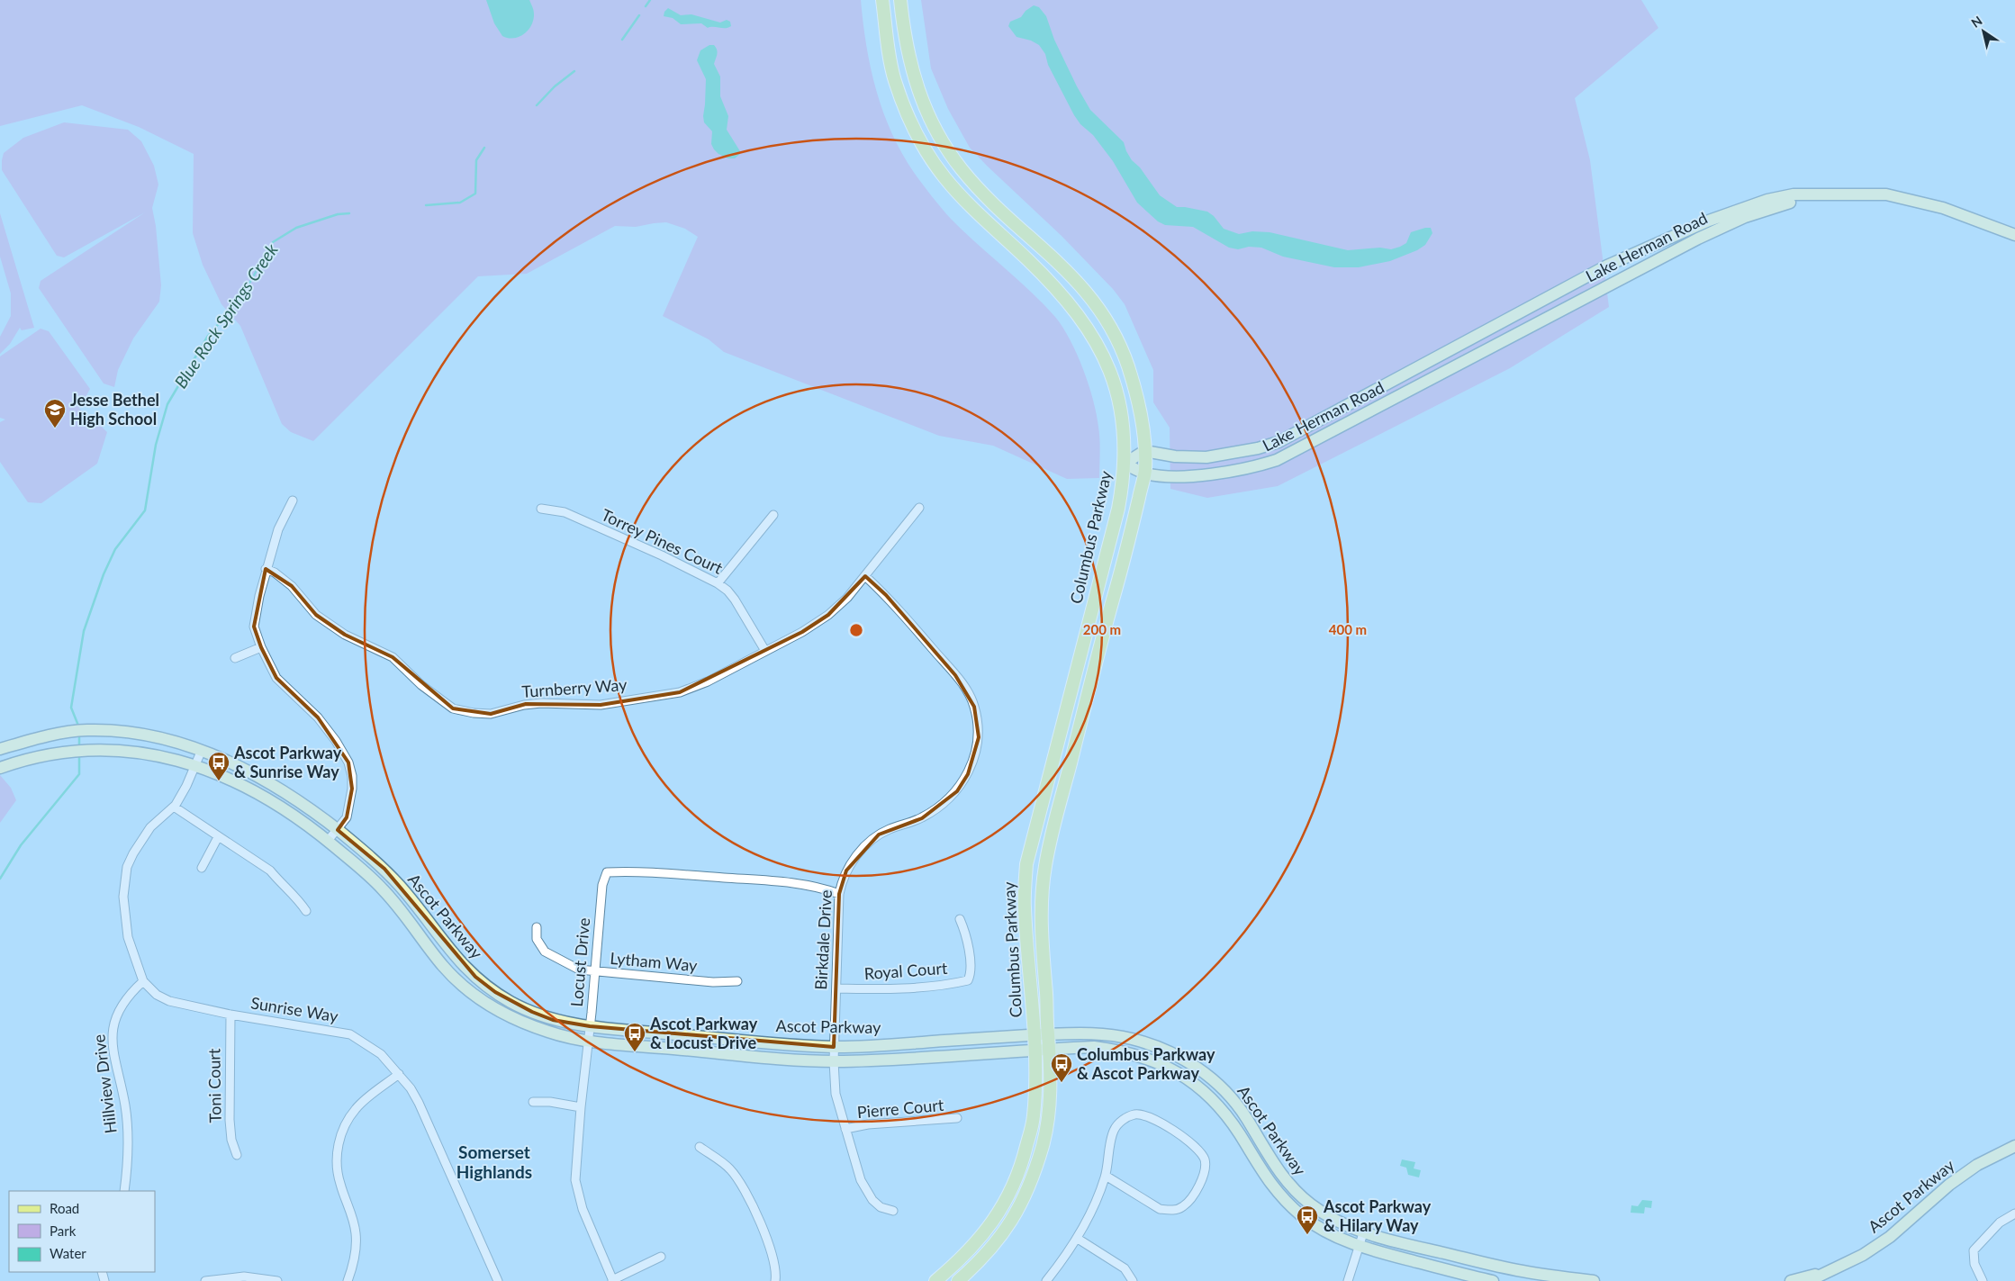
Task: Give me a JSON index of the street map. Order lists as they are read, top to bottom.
{
  "streets": {
    "main road": ["Lake Herman Road", "Columbus Parkway", "Ascot Parkway"],
    "street": [
      "Torrey Pines Court",
      "Turnberry Way",
      "Birkdale Drive",
      "Locust Drive",
      "Lytham Way",
      "Royal Court",
      "Sunrise Way",
      "Hillview Drive",
      "Toni Court",
      "Pierre Court"
    ]
  },
  "crossings": [
    ["Lake Herman Road", "Columbus Parkway"],
    ["Columbus Parkway", "Ascot Parkway"],
    ["Torrey Pines Court", "Turnberry Way"],
    ["Turnberry Way", "Birkdale Drive"],
    ["Ascot Parkway", "Birkdale Drive"],
    ["Ascot Parkway", "Locust Drive"],
    ["Birkdale Drive", "Locust Drive"],
    ["Birkdale Drive", "Royal Court"],
    ["Birkdale Drive", "Pierre Court"],
    ["Locust Drive", "Lytham Way"],
    ["Sunrise Way", "Hillview Drive"],
    ["Sunrise Way", "Toni Court"]
  ],
  "districts": ["Somerset Highlands"],
  "water": ["Blue Rock Springs Creek"],
  "places": {
    "school or university": ["Jesse Bethel High School"],
    "bus stop": [
      "Ascot Parkway & Sunrise Way",
      "Ascot Parkway & Locust Drive",
      "Columbus Parkway & Ascot Parkway",
      "Ascot Parkway & Hilary Way"
    ]
  },
  "legend": ["Road", "Park", "Water"],
  "north": "top left",
  "rings": ["200 m", "400 m"]
}
